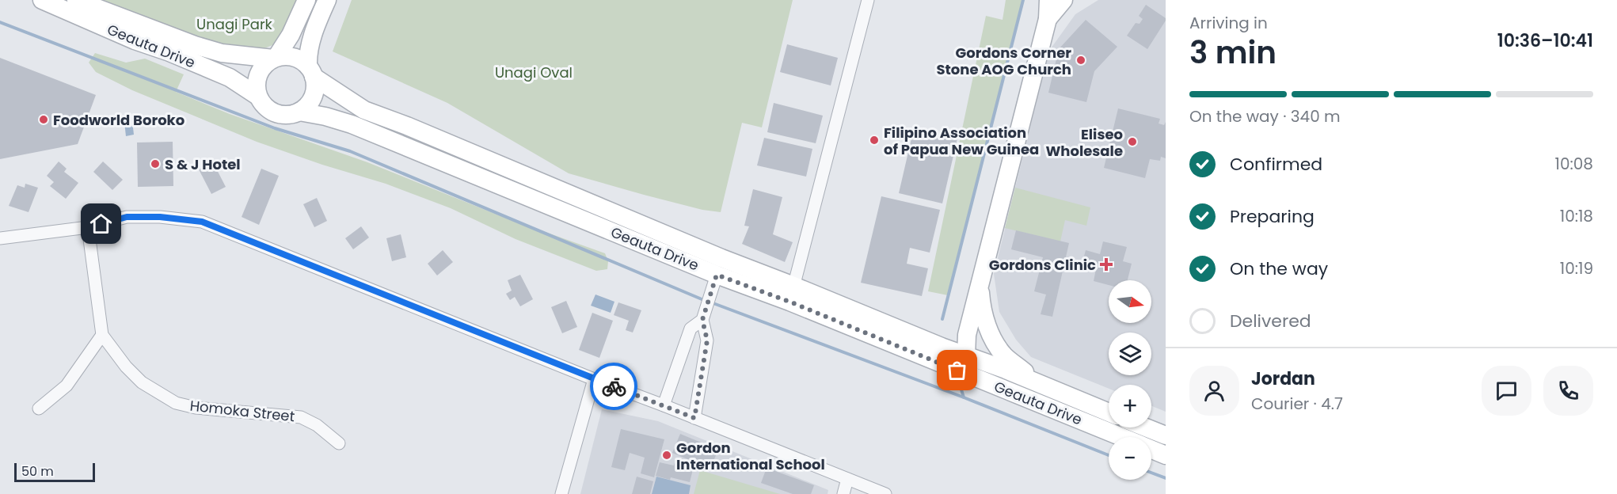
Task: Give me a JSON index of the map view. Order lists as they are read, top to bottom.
{
  "streets": {
    "main road": ["Geauta Drive"],
    "street": ["Homoka Street"]
  },
  "parks": ["Unagi Park", "Unagi Oval"],
  "places": {
    "other": [
      "Gordons Corner Stone AOG Church",
      "Foodworld Boroko",
      "Filipino Association of Papua New Guinea",
      "Eliseo Wholesale",
      "S & J Hotel",
      "Gordon International School"
    ],
    "health": ["Gordons Clinic"]
  },
  "scale_bar": "50 m",
  "north": "right",
  "page": {
    "heading": ["3 min", "Arriving in", "10:36–10:41"],
    "panel": ["Jordan", "Courier · 4.7"],
    "bar": "On the way · 340 m",
    "list": [
      ["Confirmed", "10:08"],
      ["Preparing", "10:18"],
      ["On the way", "10:19"],
      "Delivered"
    ],
    "map_buttons": ["+", "−"],
    "scale": "50 m"
  }
}
